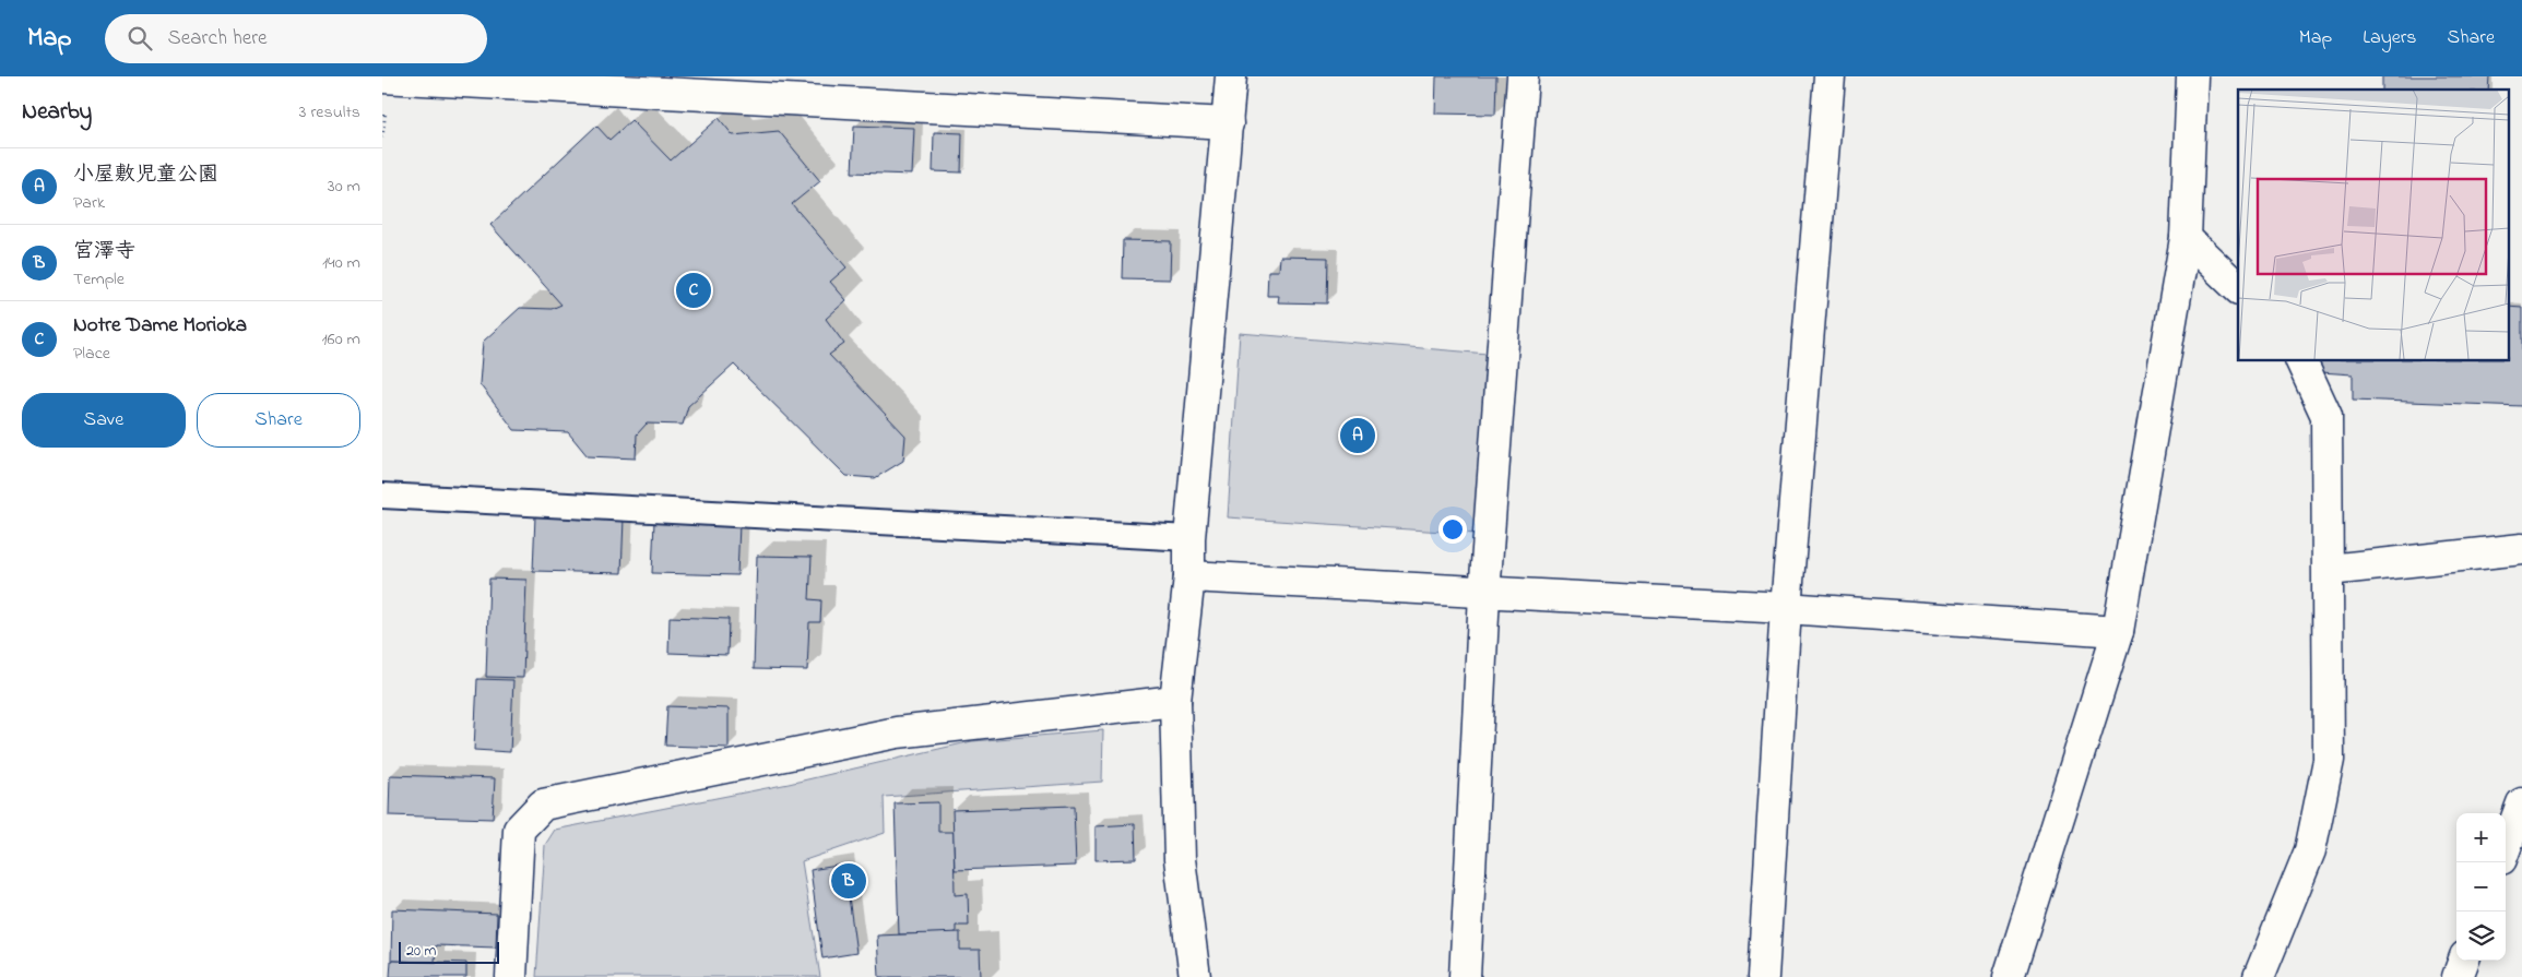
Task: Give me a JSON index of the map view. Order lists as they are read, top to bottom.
{
  "scale_bar": "20 m",
  "page": {
    "header": "Map",
    "search": "Search here",
    "nav": ["Map", "Layers", "Share"],
    "heading": ["Nearby", "3 results"],
    "list": [
      {
        "mark": "A",
        "name": "小屋敷児童公園",
        "note": "Park",
        "value": "30 m"
      },
      {
        "mark": "B",
        "name": "宮澤寺",
        "note": "Temple",
        "value": "140 m"
      },
      {
        "mark": "C",
        "name": "Notre Dame Morioka",
        "note": "Place",
        "value": "160 m"
      }
    ],
    "pins": ["C", "A", "B"],
    "buttons": ["Save", "Share"],
    "map_buttons": ["+", "−"],
    "scale": "20 m"
  }
}
